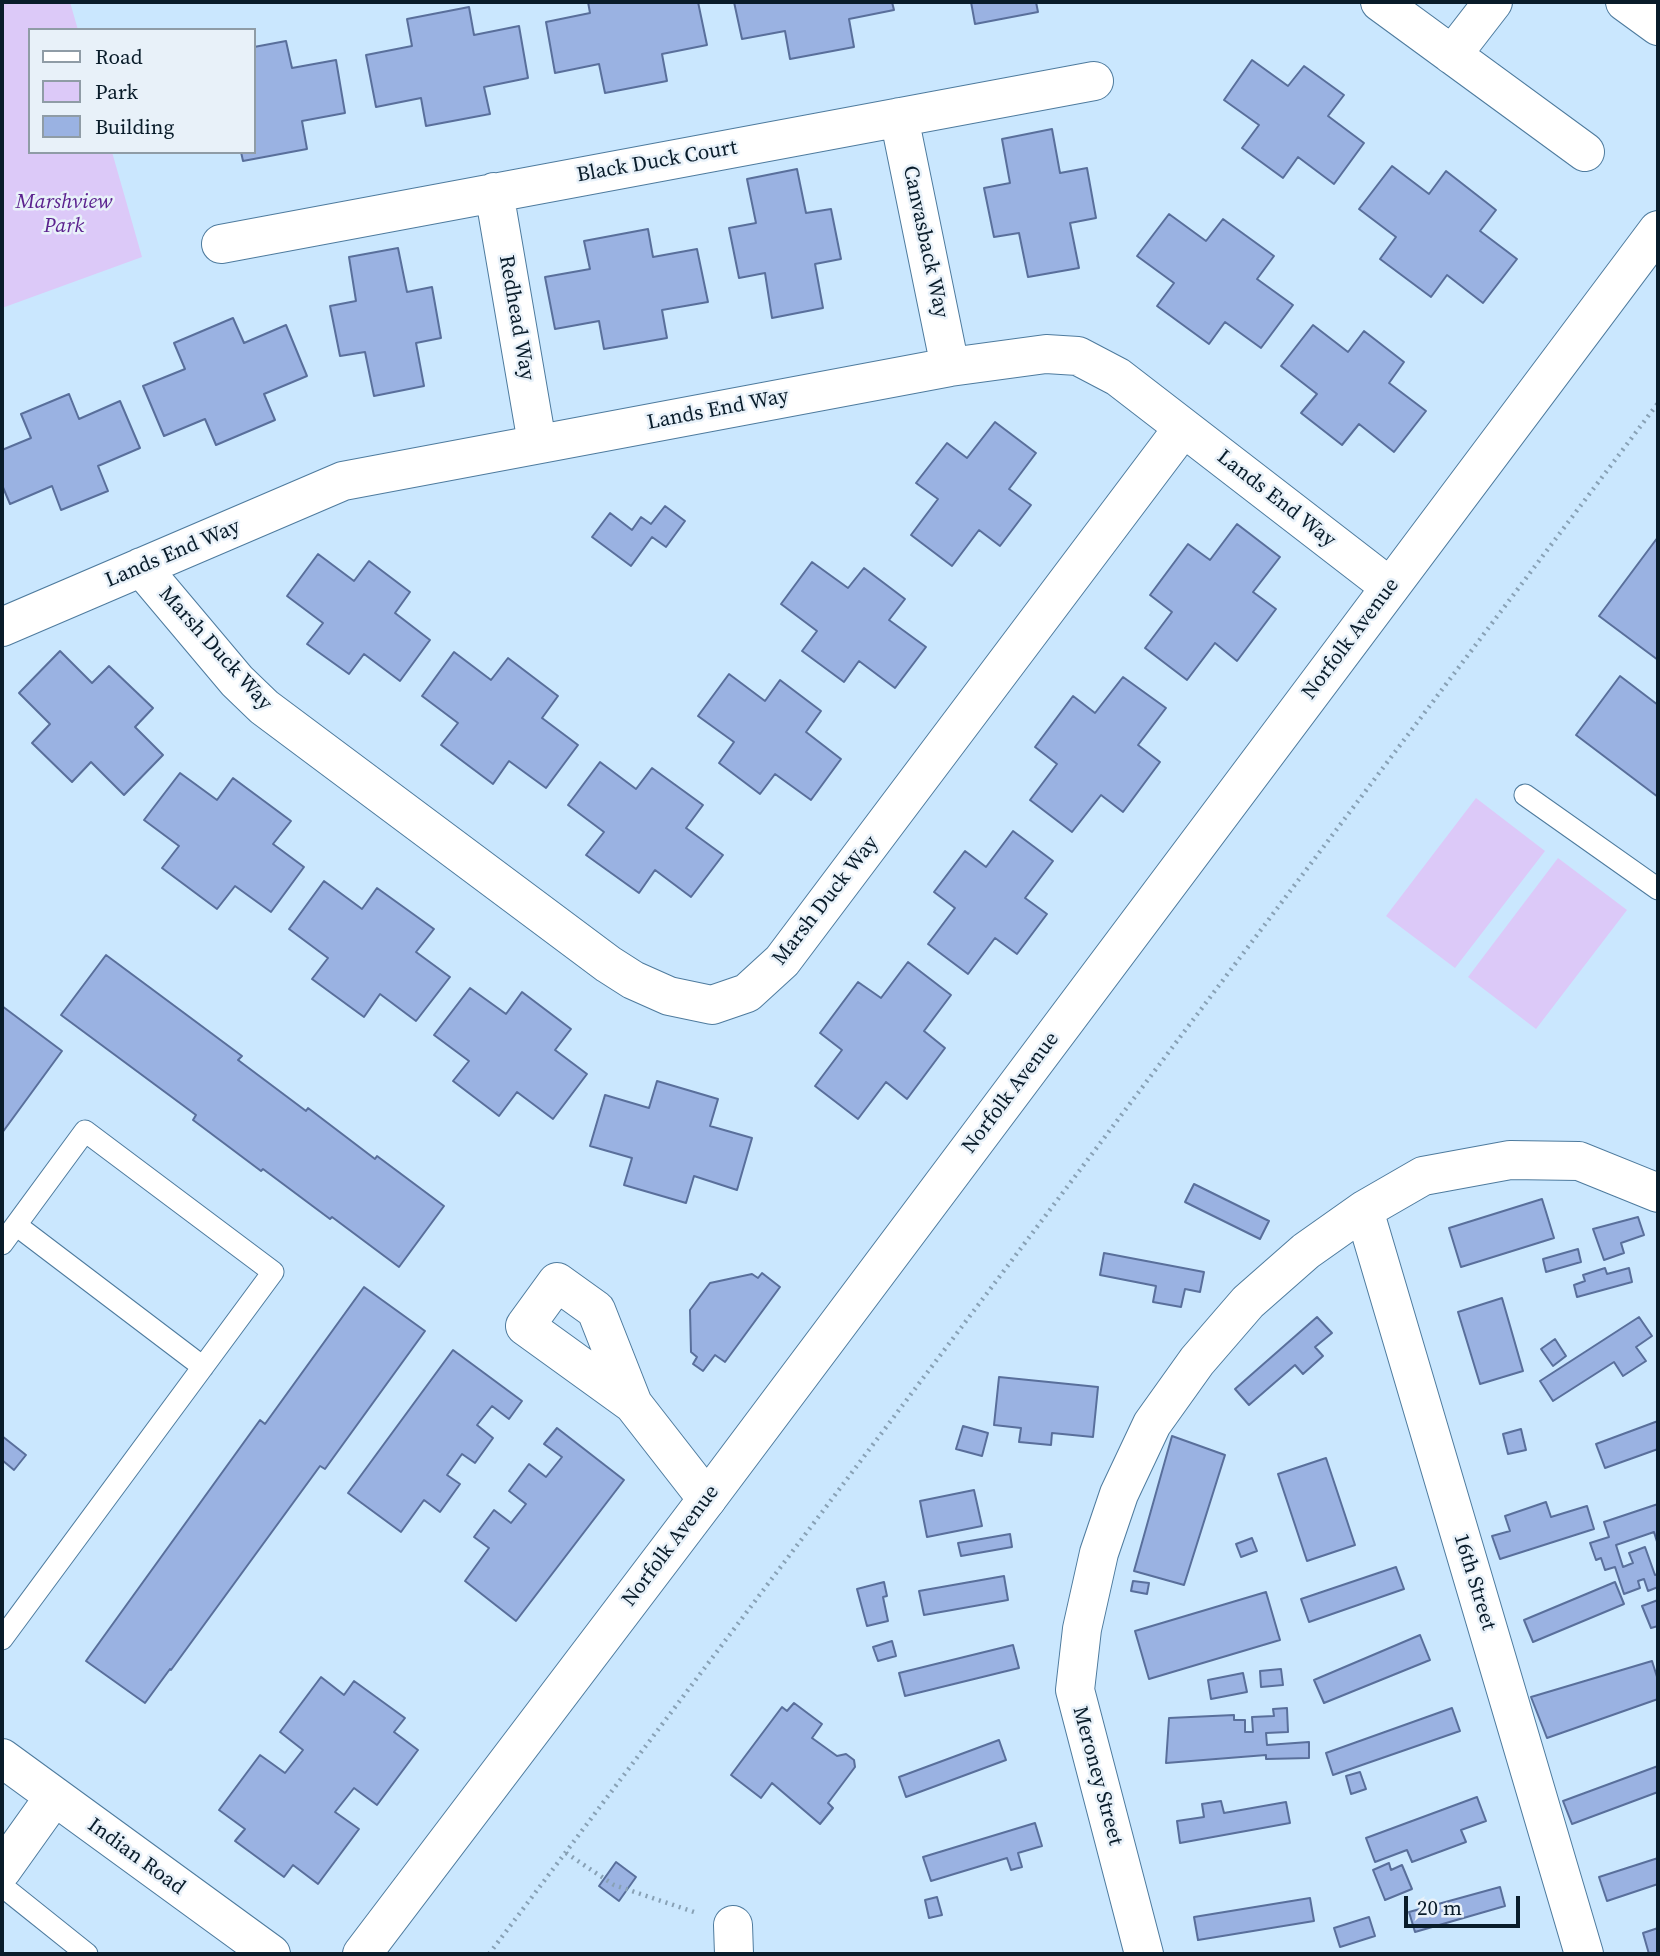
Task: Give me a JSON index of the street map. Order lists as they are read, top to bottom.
{
  "streets": {
    "street": [
      "Black Duck Court",
      "Canvasback Way",
      "Redhead Way",
      "Lands End Way",
      "Norfolk Avenue",
      "Marsh Duck Way",
      "16th Street",
      "Meroney Street",
      "Indian Road"
    ]
  },
  "crossings": [
    ["Black Duck Court", "Canvasback Way"],
    ["Black Duck Court", "Redhead Way"],
    ["Canvasback Way", "Lands End Way"],
    ["Redhead Way", "Lands End Way"],
    ["Lands End Way", "Norfolk Avenue"],
    ["Lands End Way", "Marsh Duck Way"],
    ["16th Street", "Meroney Street"]
  ],
  "parks": ["Marshview Park"],
  "legend": ["Road", "Park", "Building"],
  "scale_bar": "20 m"
}
